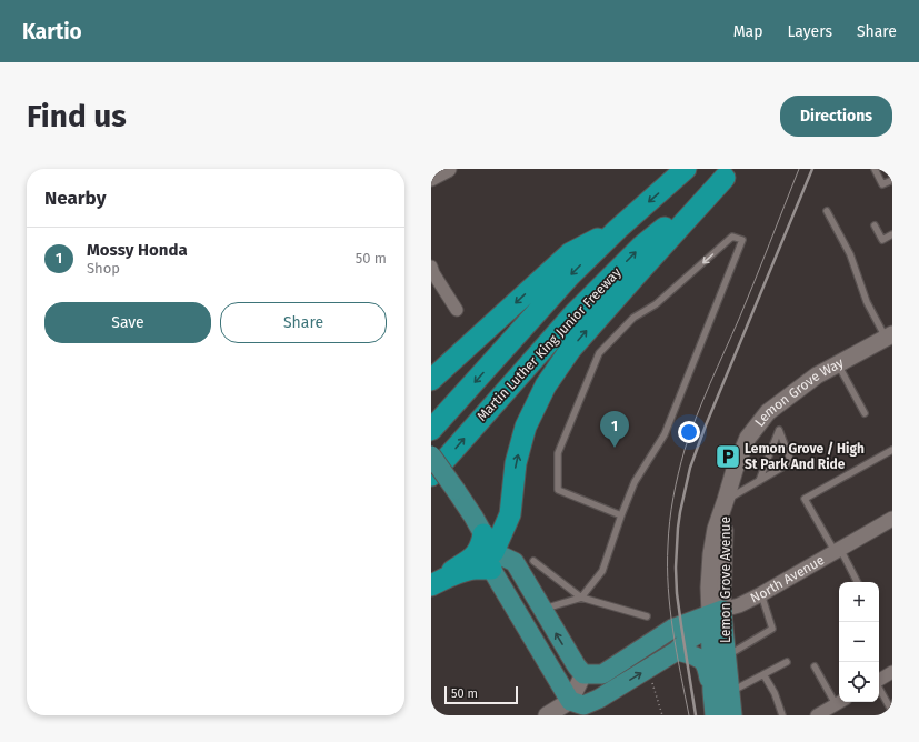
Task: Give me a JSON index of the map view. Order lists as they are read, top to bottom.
{
  "streets": {
    "highway": ["Martin Luther King Junior Freeway"],
    "main road": ["Lemon Grove Way", "North Avenue", "Lemon Grove Avenue"]
  },
  "crossings": [
    ["Lemon Grove Way", "Lemon Grove Avenue"],
    ["North Avenue", "Lemon Grove Avenue"]
  ],
  "places": {
    "parking": ["Lemon Grove / High St Park And Ride"]
  },
  "scale_bar": "50 m",
  "page": {
    "header": "Kartio",
    "nav": ["Map", "Layers", "Share"],
    "buttons": [
      "Directions",
      ["Save", "Share"]
    ],
    "title": "Find us",
    "heading": "Nearby",
    "list": [
      {
        "mark": "1",
        "name": "Mossy Honda",
        "note": "Shop",
        "value": "50 m"
      }
    ],
    "pins": "1",
    "map_buttons": ["+", "−"],
    "scale": "50 m"
  }
}
